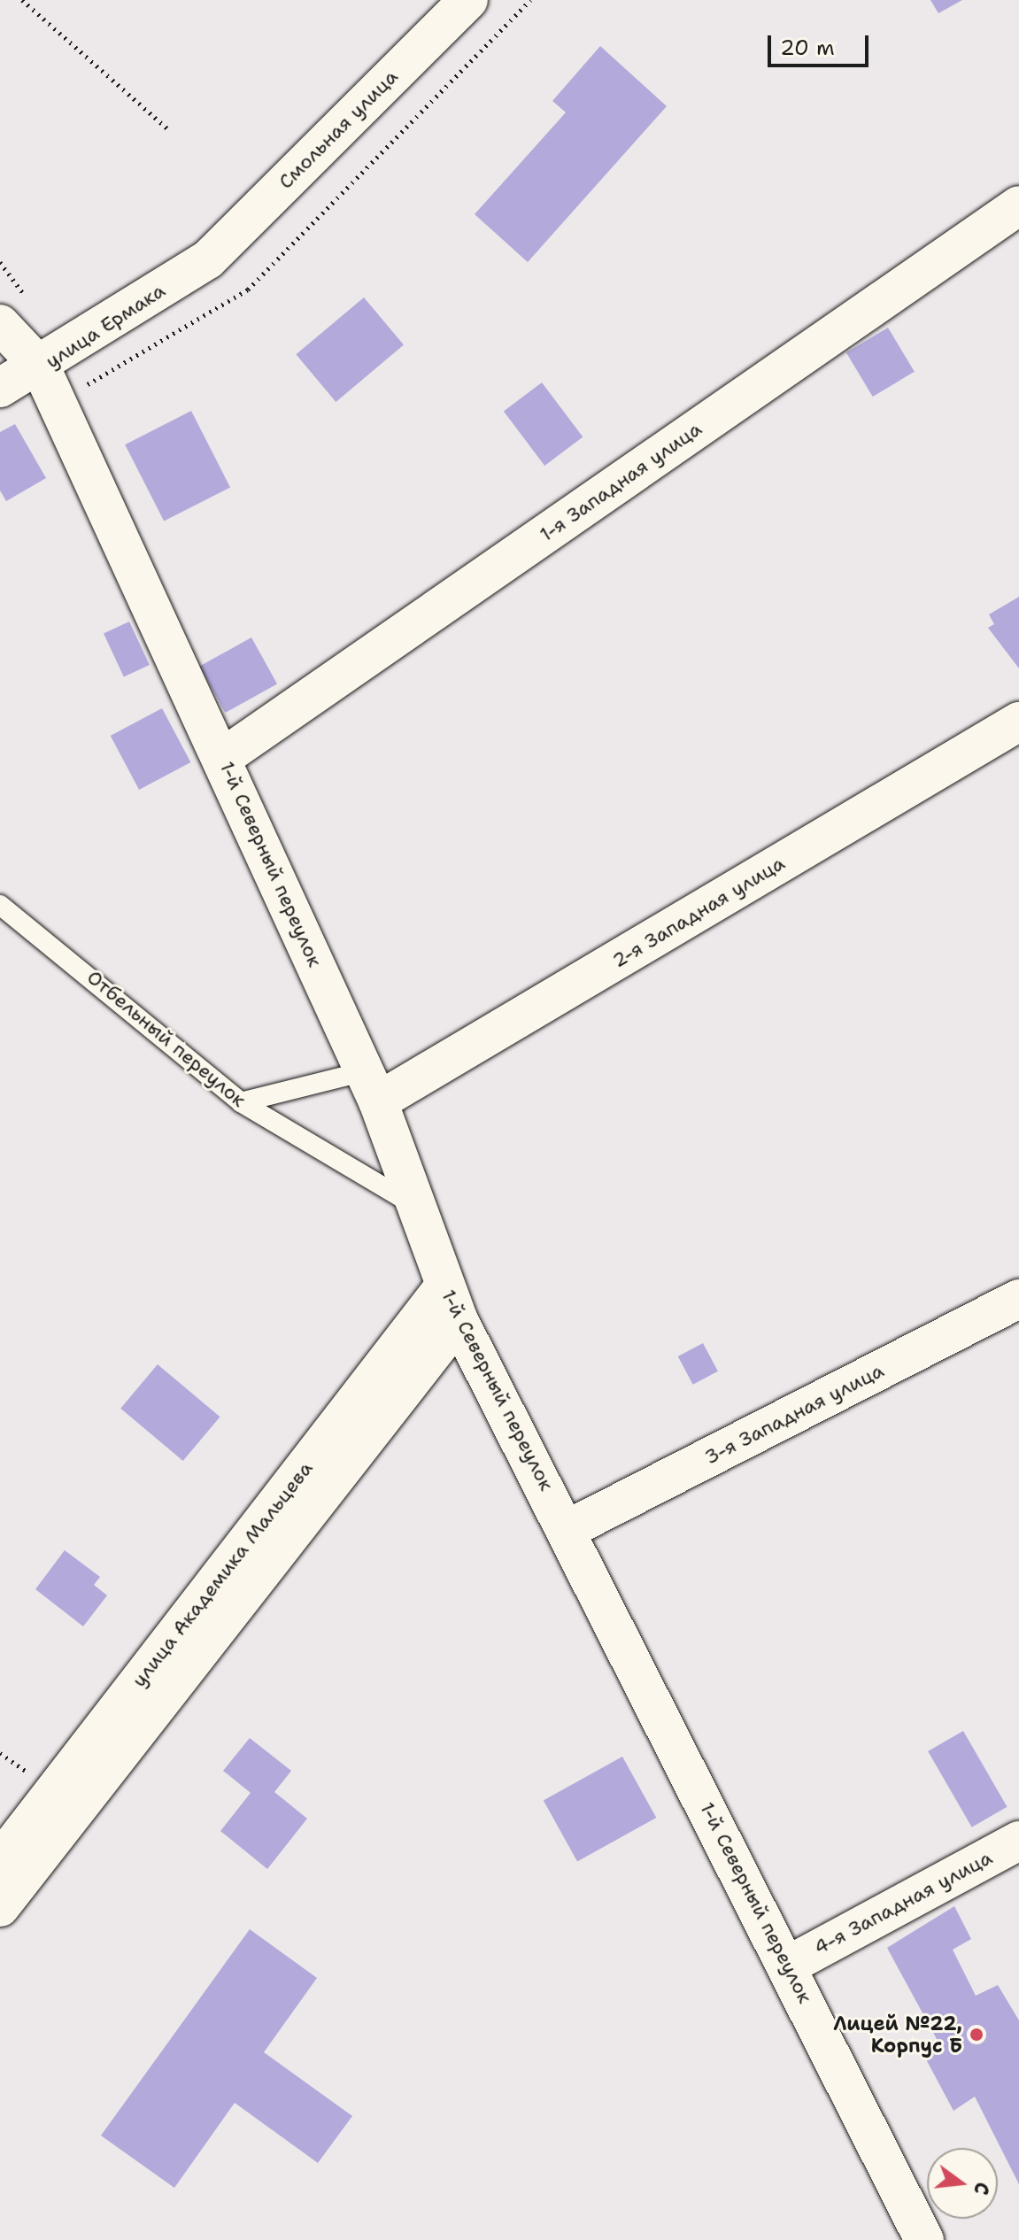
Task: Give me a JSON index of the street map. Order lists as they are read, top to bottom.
{
  "streets": {
    "street": [
      "Смольная улица",
      "улица Ермака",
      "1-я Западная улица",
      "1-й Северный переулок",
      "2-я Западная улица",
      "3-я Западная улица",
      "улица Академика Мальцева",
      "4-я Западная улица"
    ],
    "lane": ["Отбельный переулок"]
  },
  "crossings": [
    ["Смольная улица", "улица Ермака"],
    ["улица Ермака", "1-й Северный переулок"],
    ["1-я Западная улица", "1-й Северный переулок"],
    ["1-й Северный переулок", "2-я Западная улица"],
    ["1-й Северный переулок", "Отбельный переулок"],
    ["1-й Северный переулок", "3-я Западная улица"],
    ["1-й Северный переулок", "улица Академика Мальцева"],
    ["1-й Северный переулок", "4-я Западная улица"]
  ],
  "places": ["Лицей №22, Корпус Б"],
  "scale_bar": "20 m",
  "north": "right"
}
